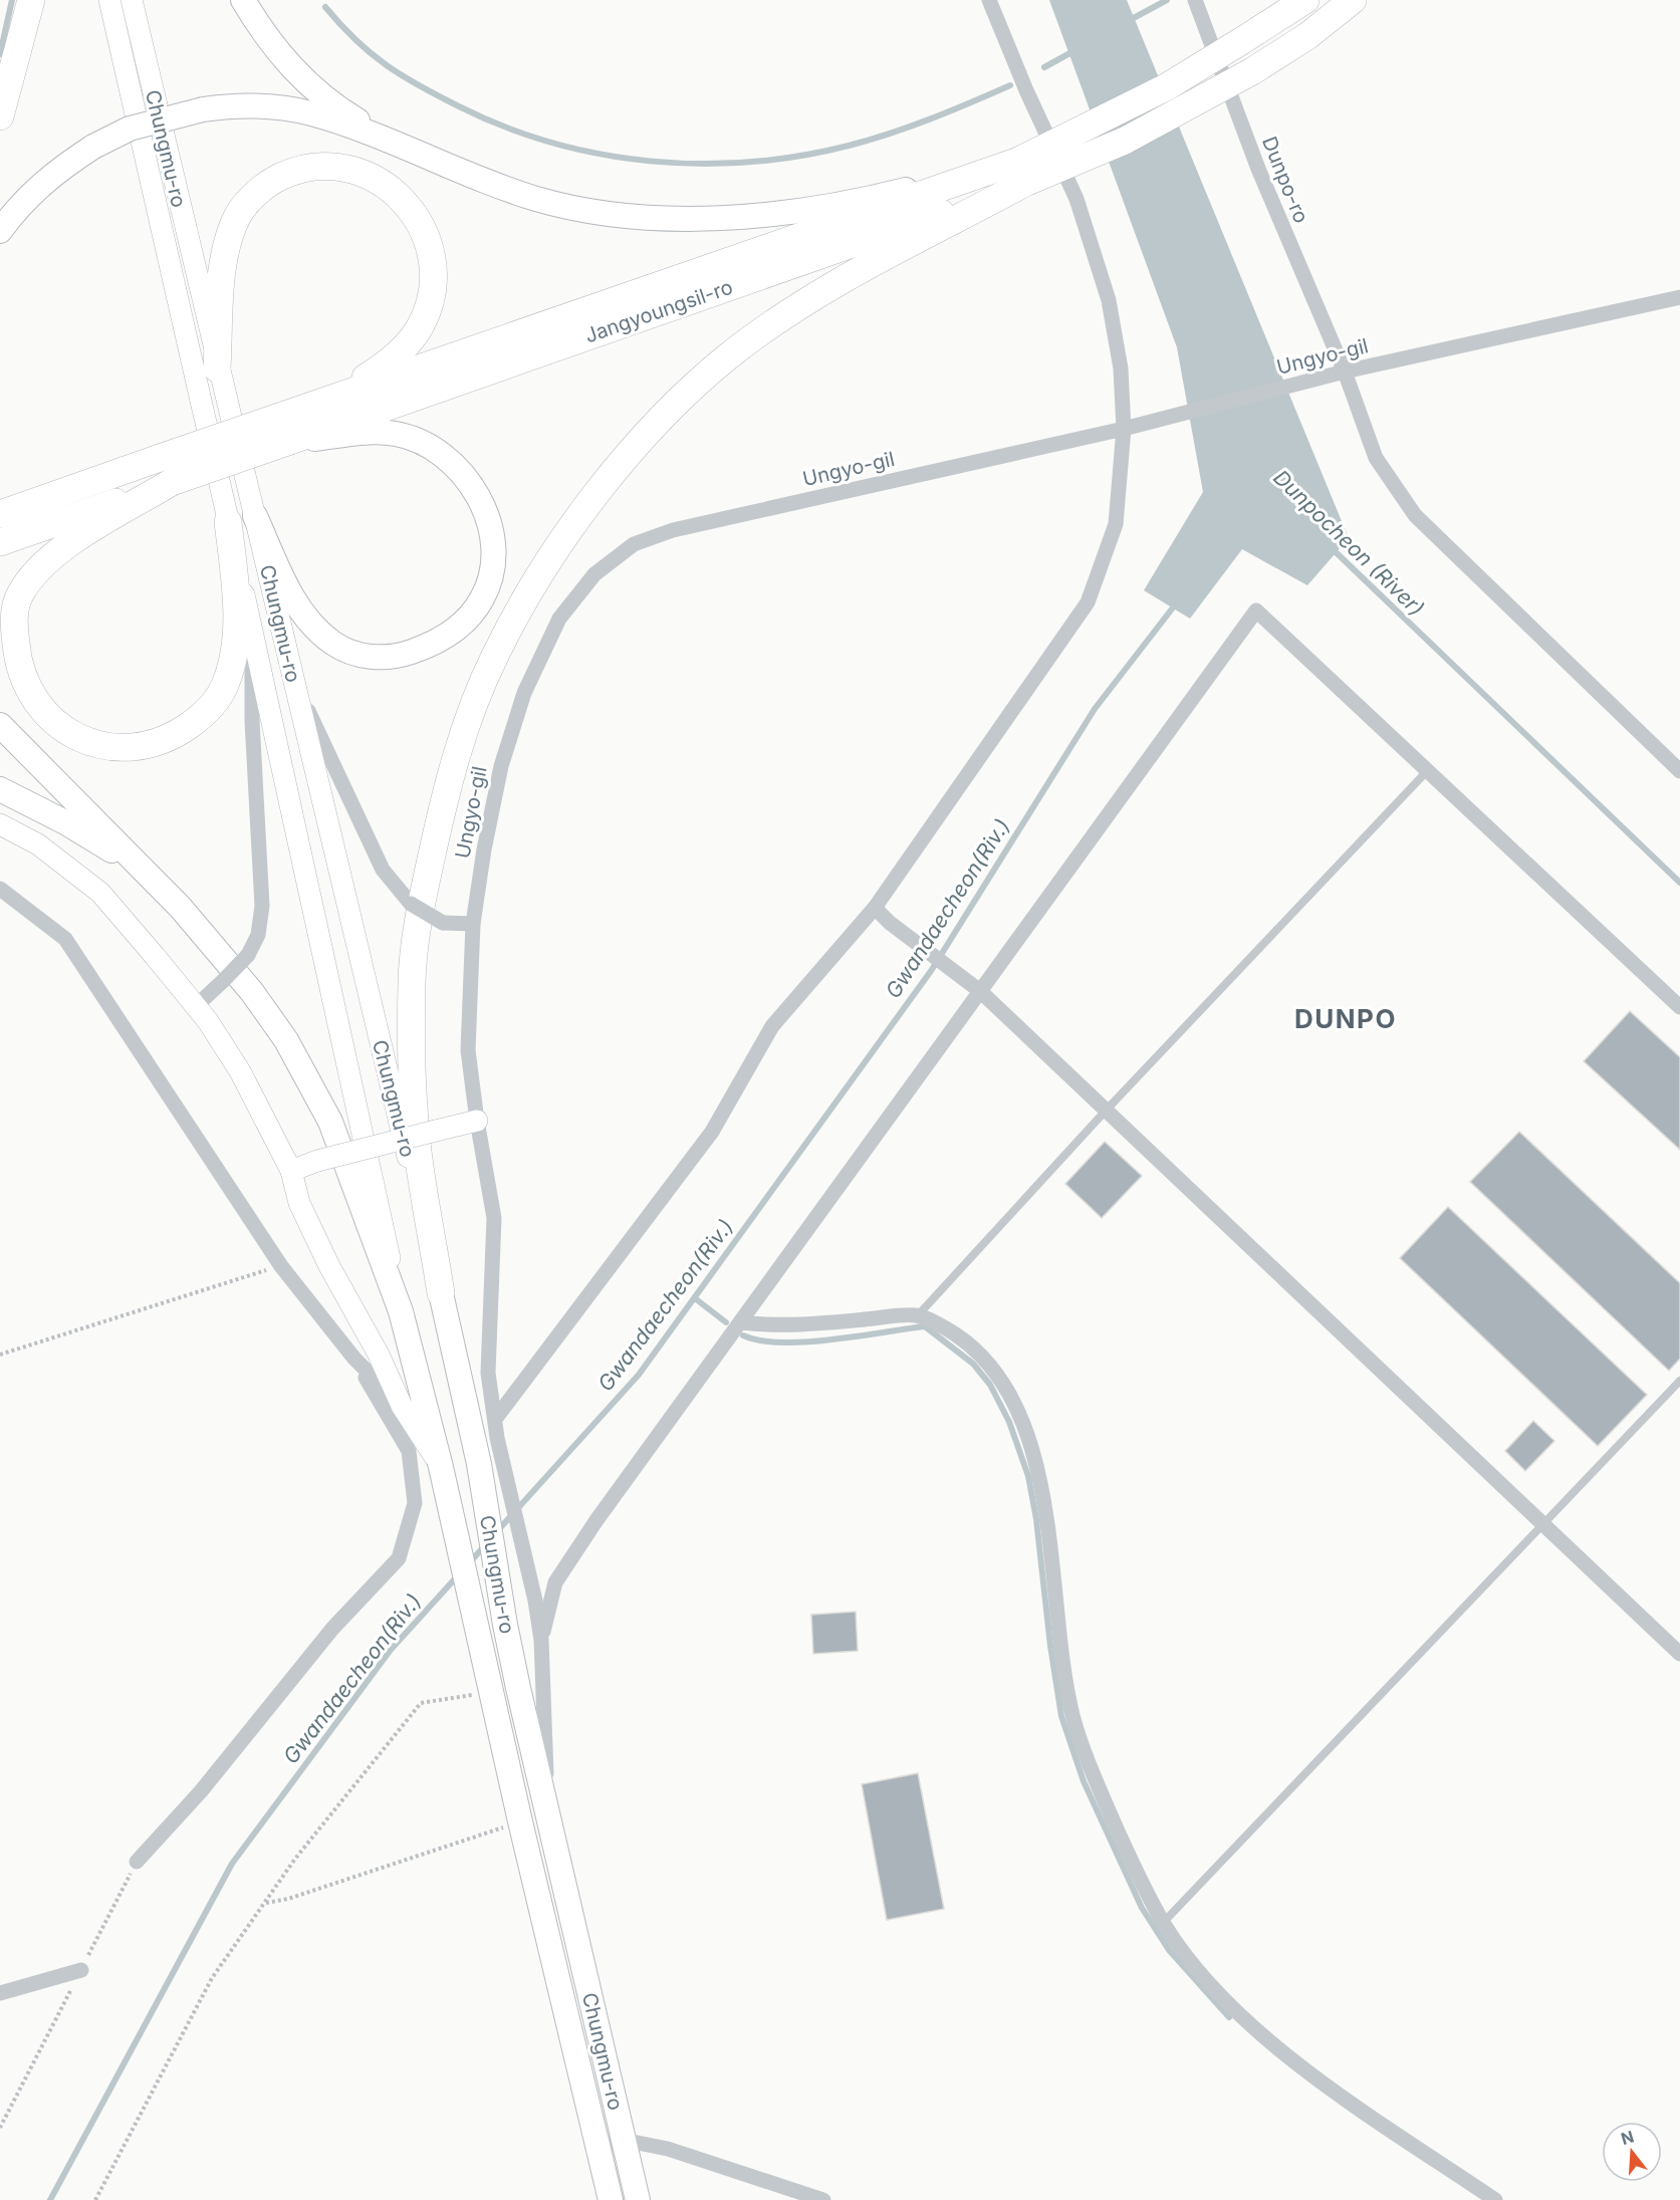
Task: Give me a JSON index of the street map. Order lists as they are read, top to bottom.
{
  "streets": {
    "highway": ["Jangyoungsil-ro"],
    "main road": ["Chungmu-ro"],
    "street": ["Dunpo-ro", "Ungyo-gil"]
  },
  "crossings": [
    ["Dunpo-ro", "Ungyo-gil"]
  ],
  "districts": ["DUNPO"],
  "water": ["Dunpocheon (River)", "Gwandaecheon(Riv.)"],
  "north": "top"
}
